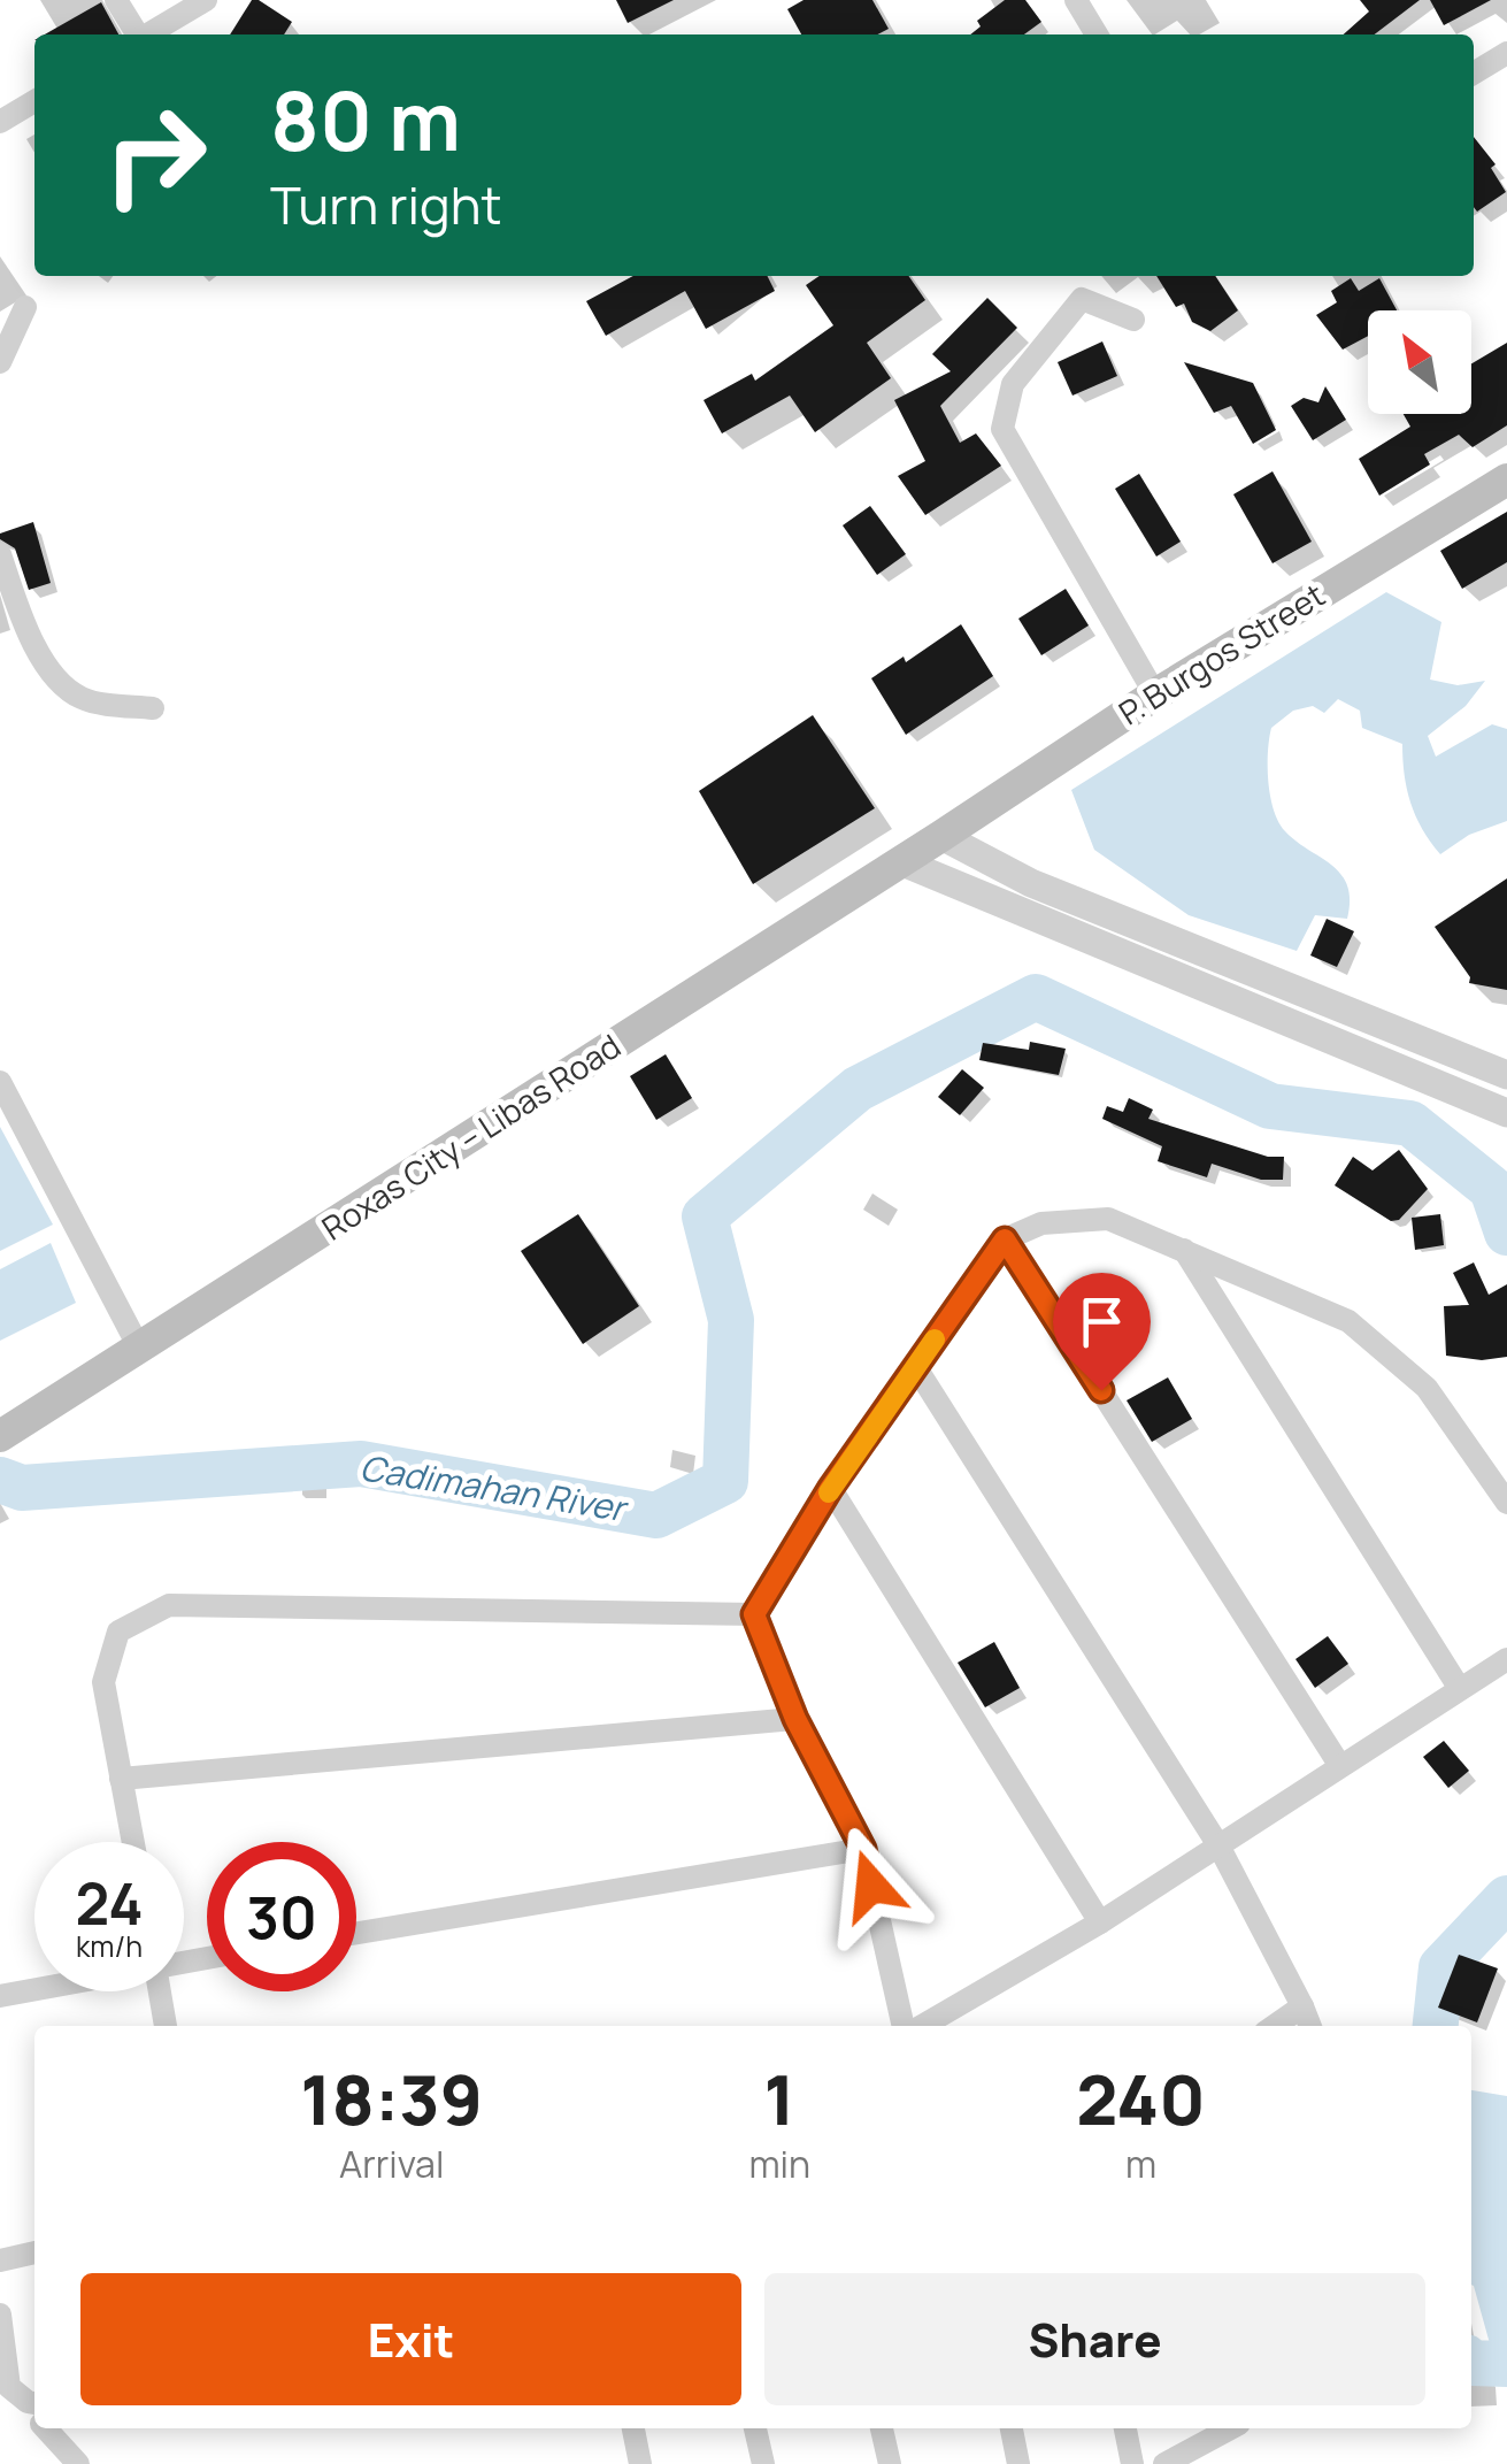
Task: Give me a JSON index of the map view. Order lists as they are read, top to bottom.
{
  "streets": {
    "main road": ["P. Burgos Street", "Roxas City – Libas Road"]
  },
  "crossings": [
    ["P. Burgos Street", "Roxas City – Libas Road"]
  ],
  "water": ["Cadimahan River"],
  "north": "top left",
  "page": {
    "turn": ["80 m", "Turn right"],
    "speed": "24 km/h",
    "limit": "30",
    "eta": [
      "18:39",
      "Arrival",
      "1",
      "min",
      "240",
      "m"
    ],
    "buttons": ["Exit", "Share"]
  }
}
